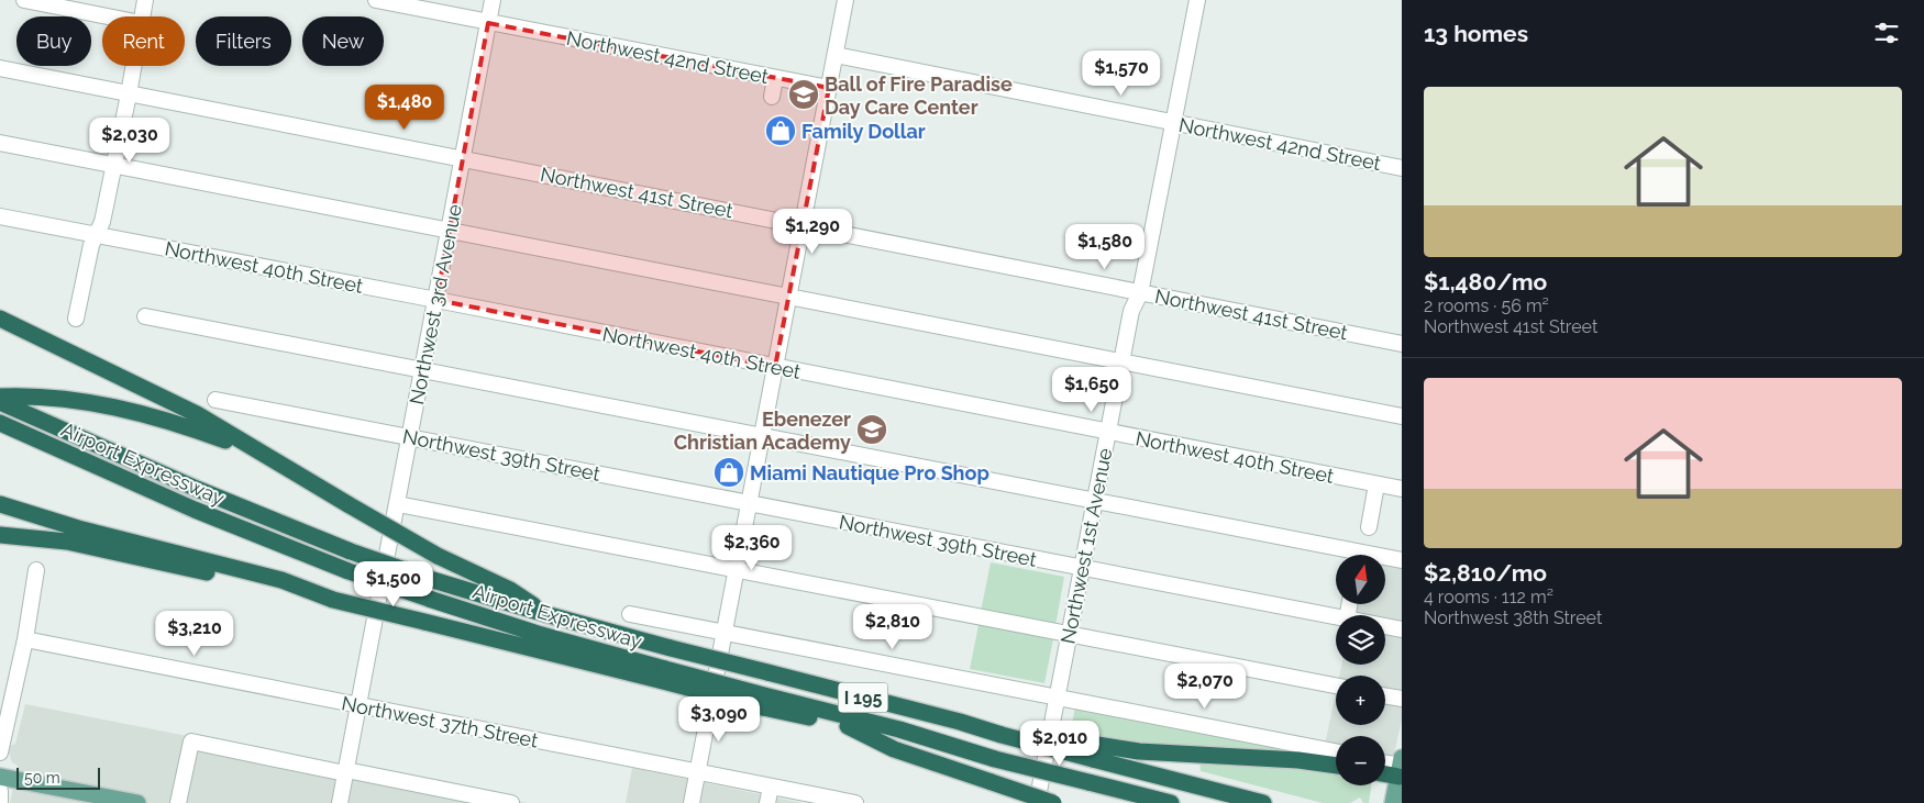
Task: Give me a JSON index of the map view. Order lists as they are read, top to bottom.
{
  "streets": {
    "highway": ["Airport Expressway", "I 195"],
    "street": [
      "Northwest 42nd Street",
      "Northwest 41st Street",
      "Northwest 40th Street",
      "Northwest 3rd Avenue",
      "Northwest 39th Street",
      "Northwest 1st Avenue",
      "Northwest 37th Street"
    ]
  },
  "crossings": [
    ["Northwest 42nd Street", "Northwest 3rd Avenue"],
    ["Northwest 42nd Street", "Northwest 1st Avenue"],
    ["Northwest 41st Street", "Northwest 3rd Avenue"],
    ["Northwest 41st Street", "Northwest 1st Avenue"],
    ["Northwest 40th Street", "Northwest 3rd Avenue"],
    ["Northwest 40th Street", "Northwest 1st Avenue"],
    ["Northwest 3rd Avenue", "Northwest 39th Street"],
    ["Northwest 3rd Avenue", "Northwest 37th Street"],
    ["Northwest 39th Street", "Northwest 1st Avenue"],
    ["Airport Expressway", "I 195"]
  ],
  "places": {
    "school or university": ["Ball of Fire Paradise Day Care Center", "Ebenezer Christian Academy"],
    "shop": ["Family Dollar", "Miami Nautique Pro Shop"]
  },
  "scale_bar": "50 m",
  "north": "top",
  "page": {
    "heading": "13 homes",
    "chip": [
      "Buy",
      "Rent",
      "Filters",
      "New"
    ],
    "price": [
      "$1,570",
      "$1,480",
      "$2,030",
      "$1,290",
      "$1,580",
      "$1,650",
      "$2,360",
      "$1,500",
      "$2,810",
      "$3,210",
      "$2,070",
      "$3,090",
      "$2,010"
    ],
    "list": [
      {
        "name": "$1,480/mo",
        "note": "2 rooms · 56 m² · Northwest 41st Street"
      },
      {
        "name": "$2,810/mo",
        "note": "4 rooms · 112 m² · Northwest 38th Street"
      }
    ],
    "map_buttons": ["+", "−"],
    "scale": "50 m"
  }
}
